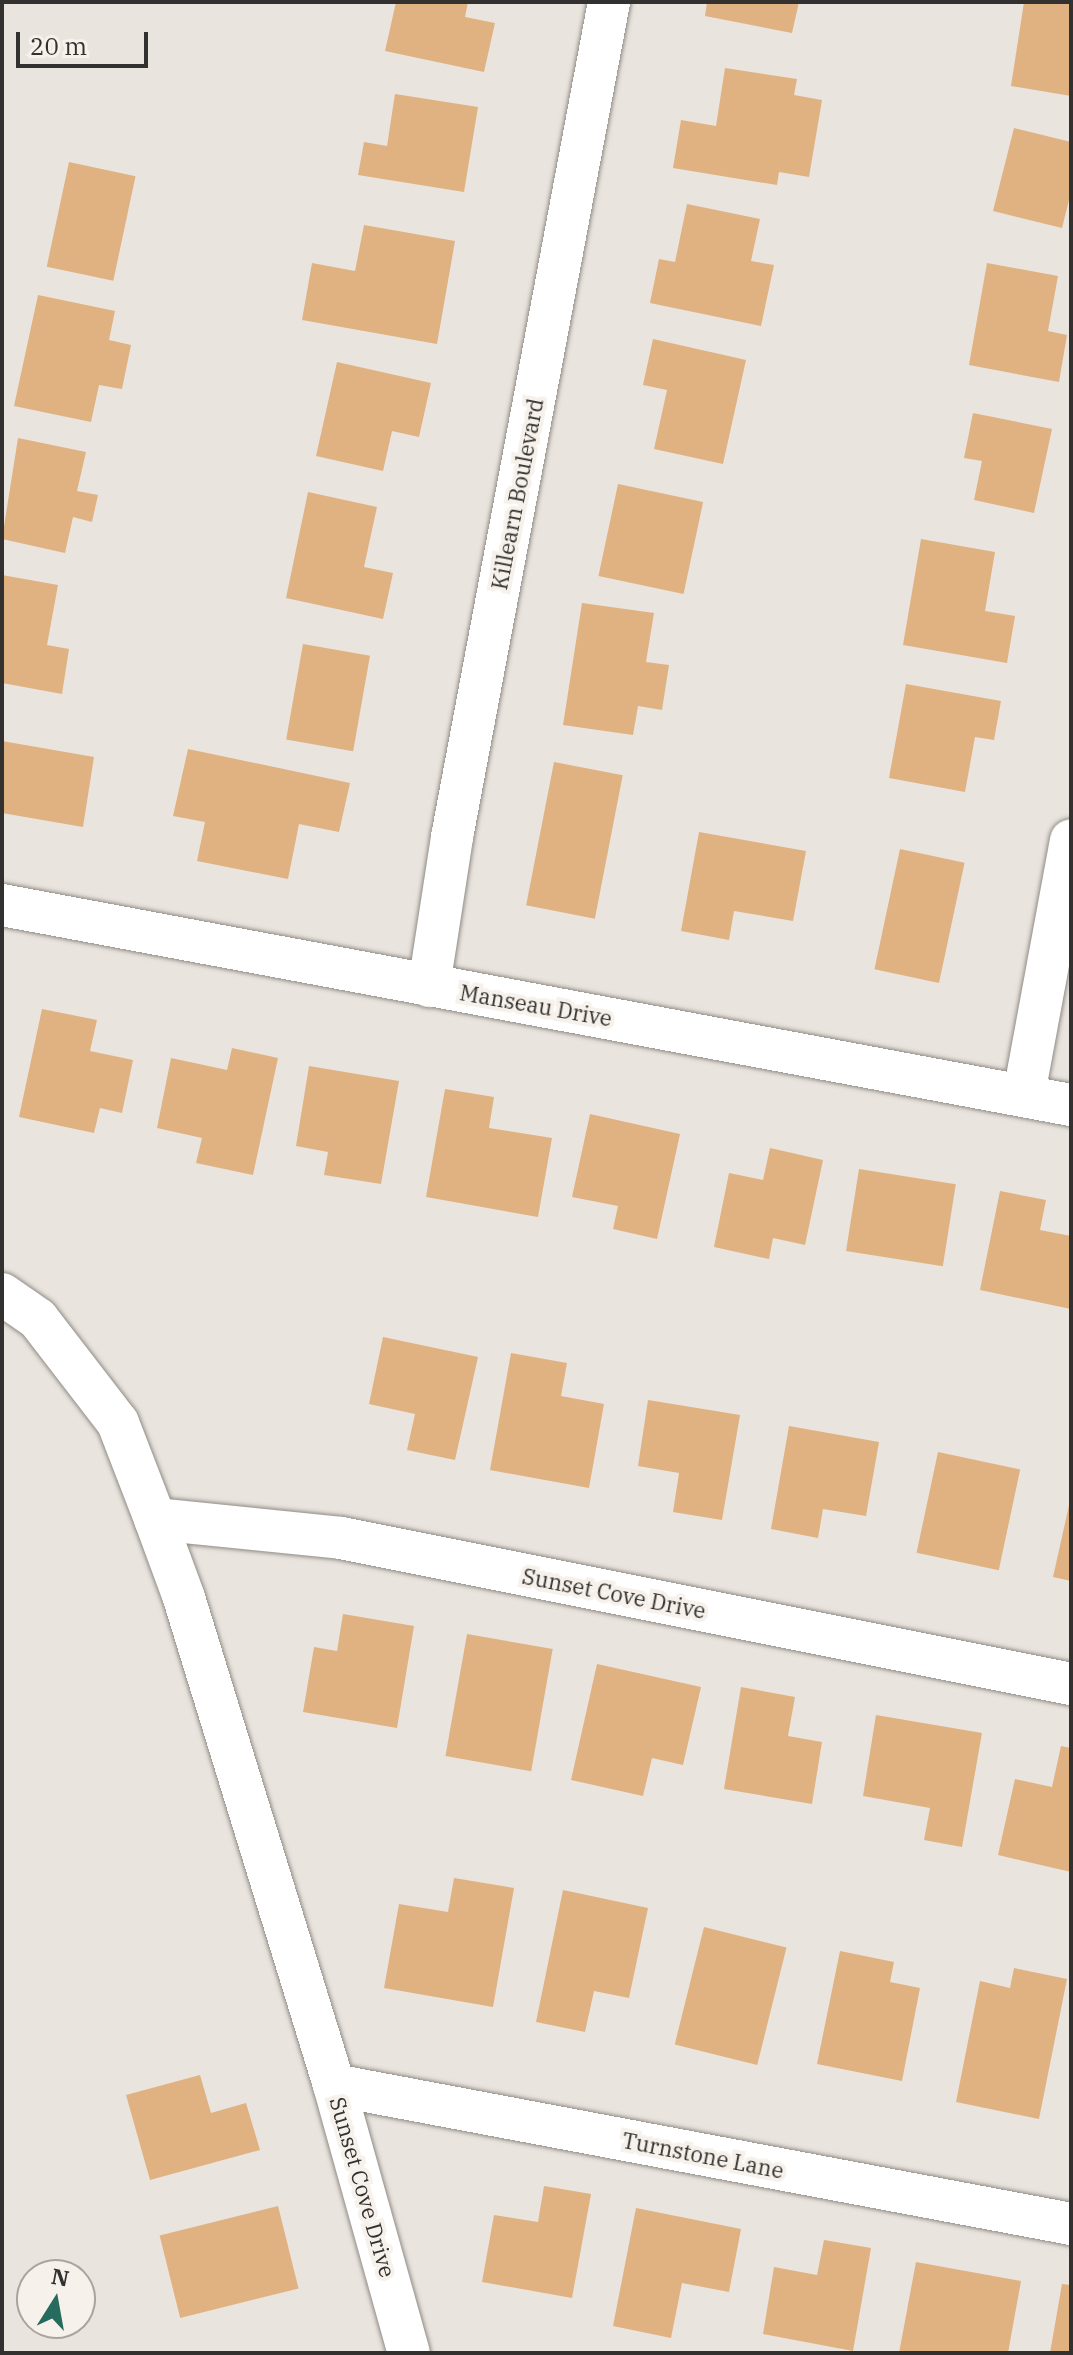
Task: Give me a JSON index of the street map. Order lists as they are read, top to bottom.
{
  "streets": {
    "street": [
      "Killearn Boulevard",
      "Manseau Drive",
      "Sunset Cove Drive",
      "Turnstone Lane"
    ]
  },
  "crossings": [
    ["Killearn Boulevard", "Manseau Drive"],
    ["Sunset Cove Drive", "Turnstone Lane"]
  ],
  "scale_bar": "20 m",
  "north": "top"
}
